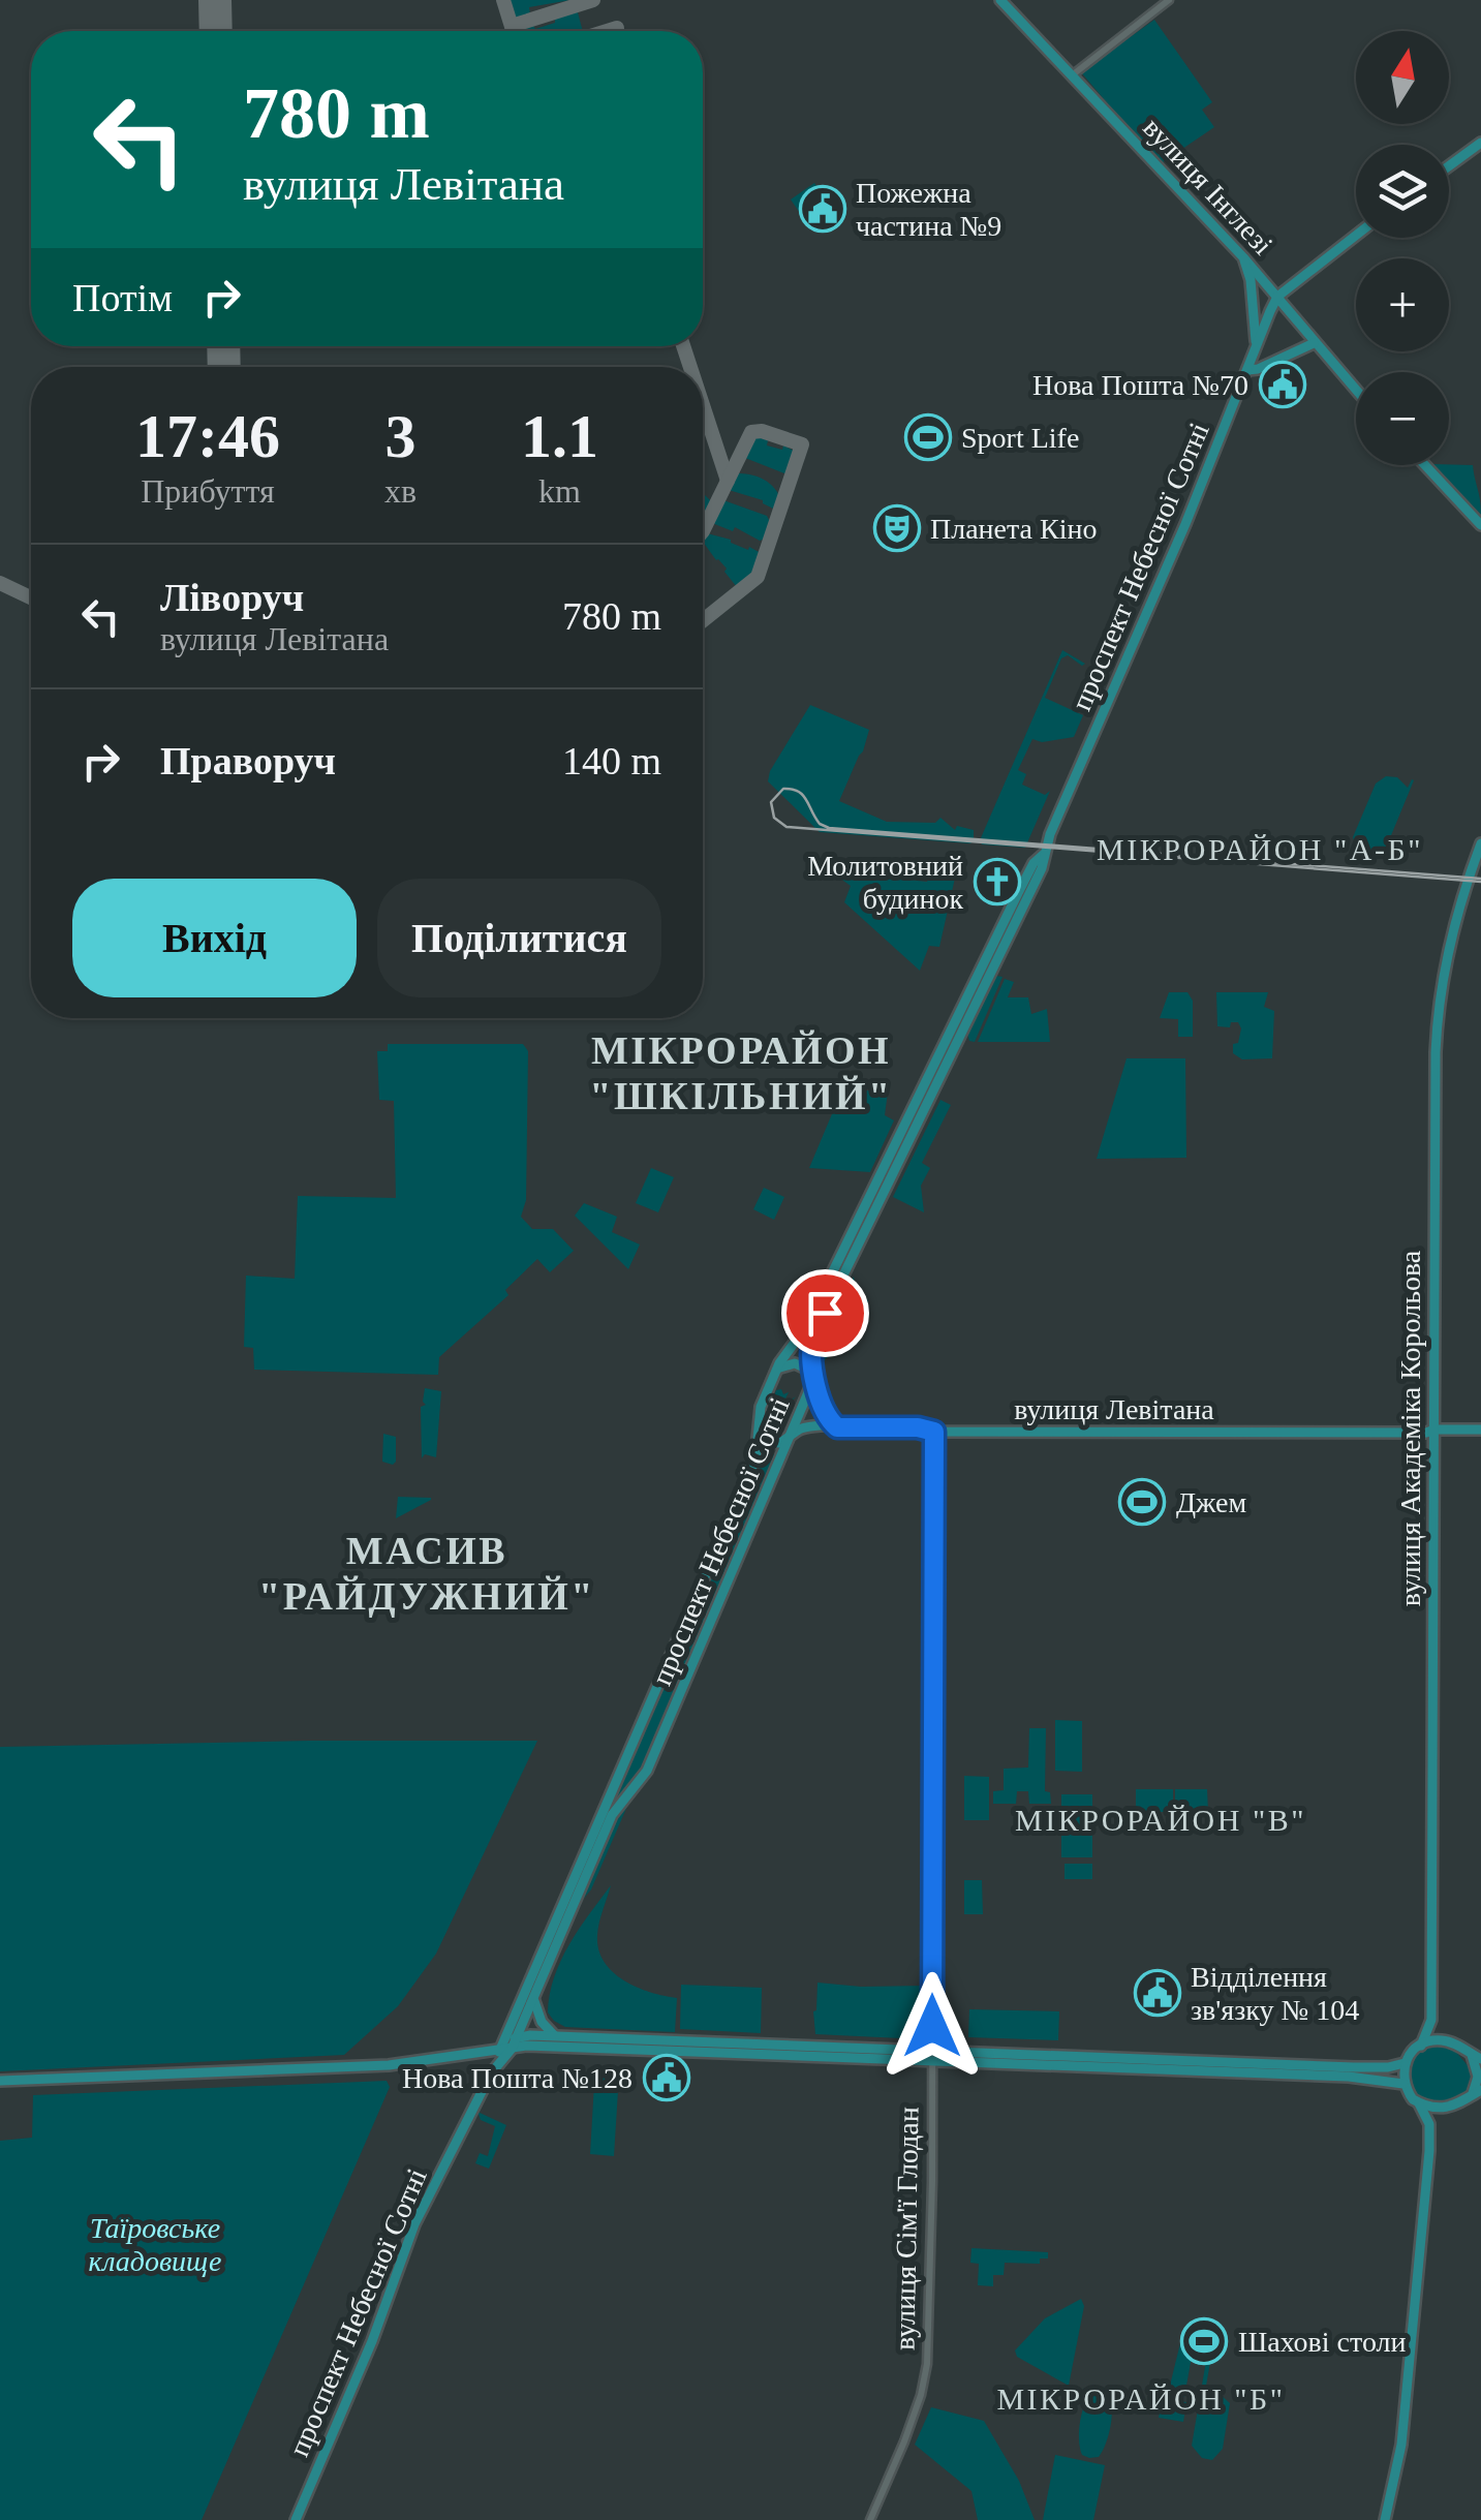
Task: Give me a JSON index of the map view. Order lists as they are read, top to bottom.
{
  "streets": {
    "main road": [
      "вулиця Інглезі",
      "проспект Небесної Сотні",
      "вулиця Левітана",
      "вулиця Академіка Корольова"
    ],
    "street": ["вулиця Сім'ї Глодан"]
  },
  "crossings": [
    ["вулиця Інглезі", "проспект Небесної Сотні"],
    ["проспект Небесної Сотні", "вулиця Левітана"],
    ["вулиця Левітана", "вулиця Академіка Корольова"],
    ["вулиця Левітана", "вулиця Сім'ї Глодан"]
  ],
  "districts": [
    "МІКРОРАЙОН \"А-Б\"",
    "МІКРОРАЙОН \"ШКІЛЬНИЙ\"",
    "МАСИВ \"РАЙДУЖНИЙ\"",
    "МІКРОРАЙОН \"В\"",
    "МІКРОРАЙОН \"Б\""
  ],
  "parks": ["Таїровське кладовище"],
  "places": {
    "public building": [
      "Пожежна частина №9",
      "Нова Пошта №70",
      "Відділення зв'язку № 104",
      "Нова Пошта №128"
    ],
    "sports": ["Sport Life", "Джем", "Шахові столи"],
    "theatre": ["Планета Кіно"],
    "church": ["Молитовний будинок"]
  },
  "north": "top",
  "page": {
    "map_buttons": ["+", "−"],
    "turn": ["780 m", "вулиця Левітана"],
    "then": "Потім",
    "eta": [
      "17:46",
      "Прибуття",
      "3",
      "хв",
      "1.1",
      "km"
    ],
    "list": [
      {
        "name": "Ліворуч",
        "note": "вулиця Левітана",
        "value": "780 m"
      },
      {
        "name": "Праворуч",
        "value": "140 m"
      }
    ],
    "buttons": ["Вихід", "Поділитися"]
  }
}
